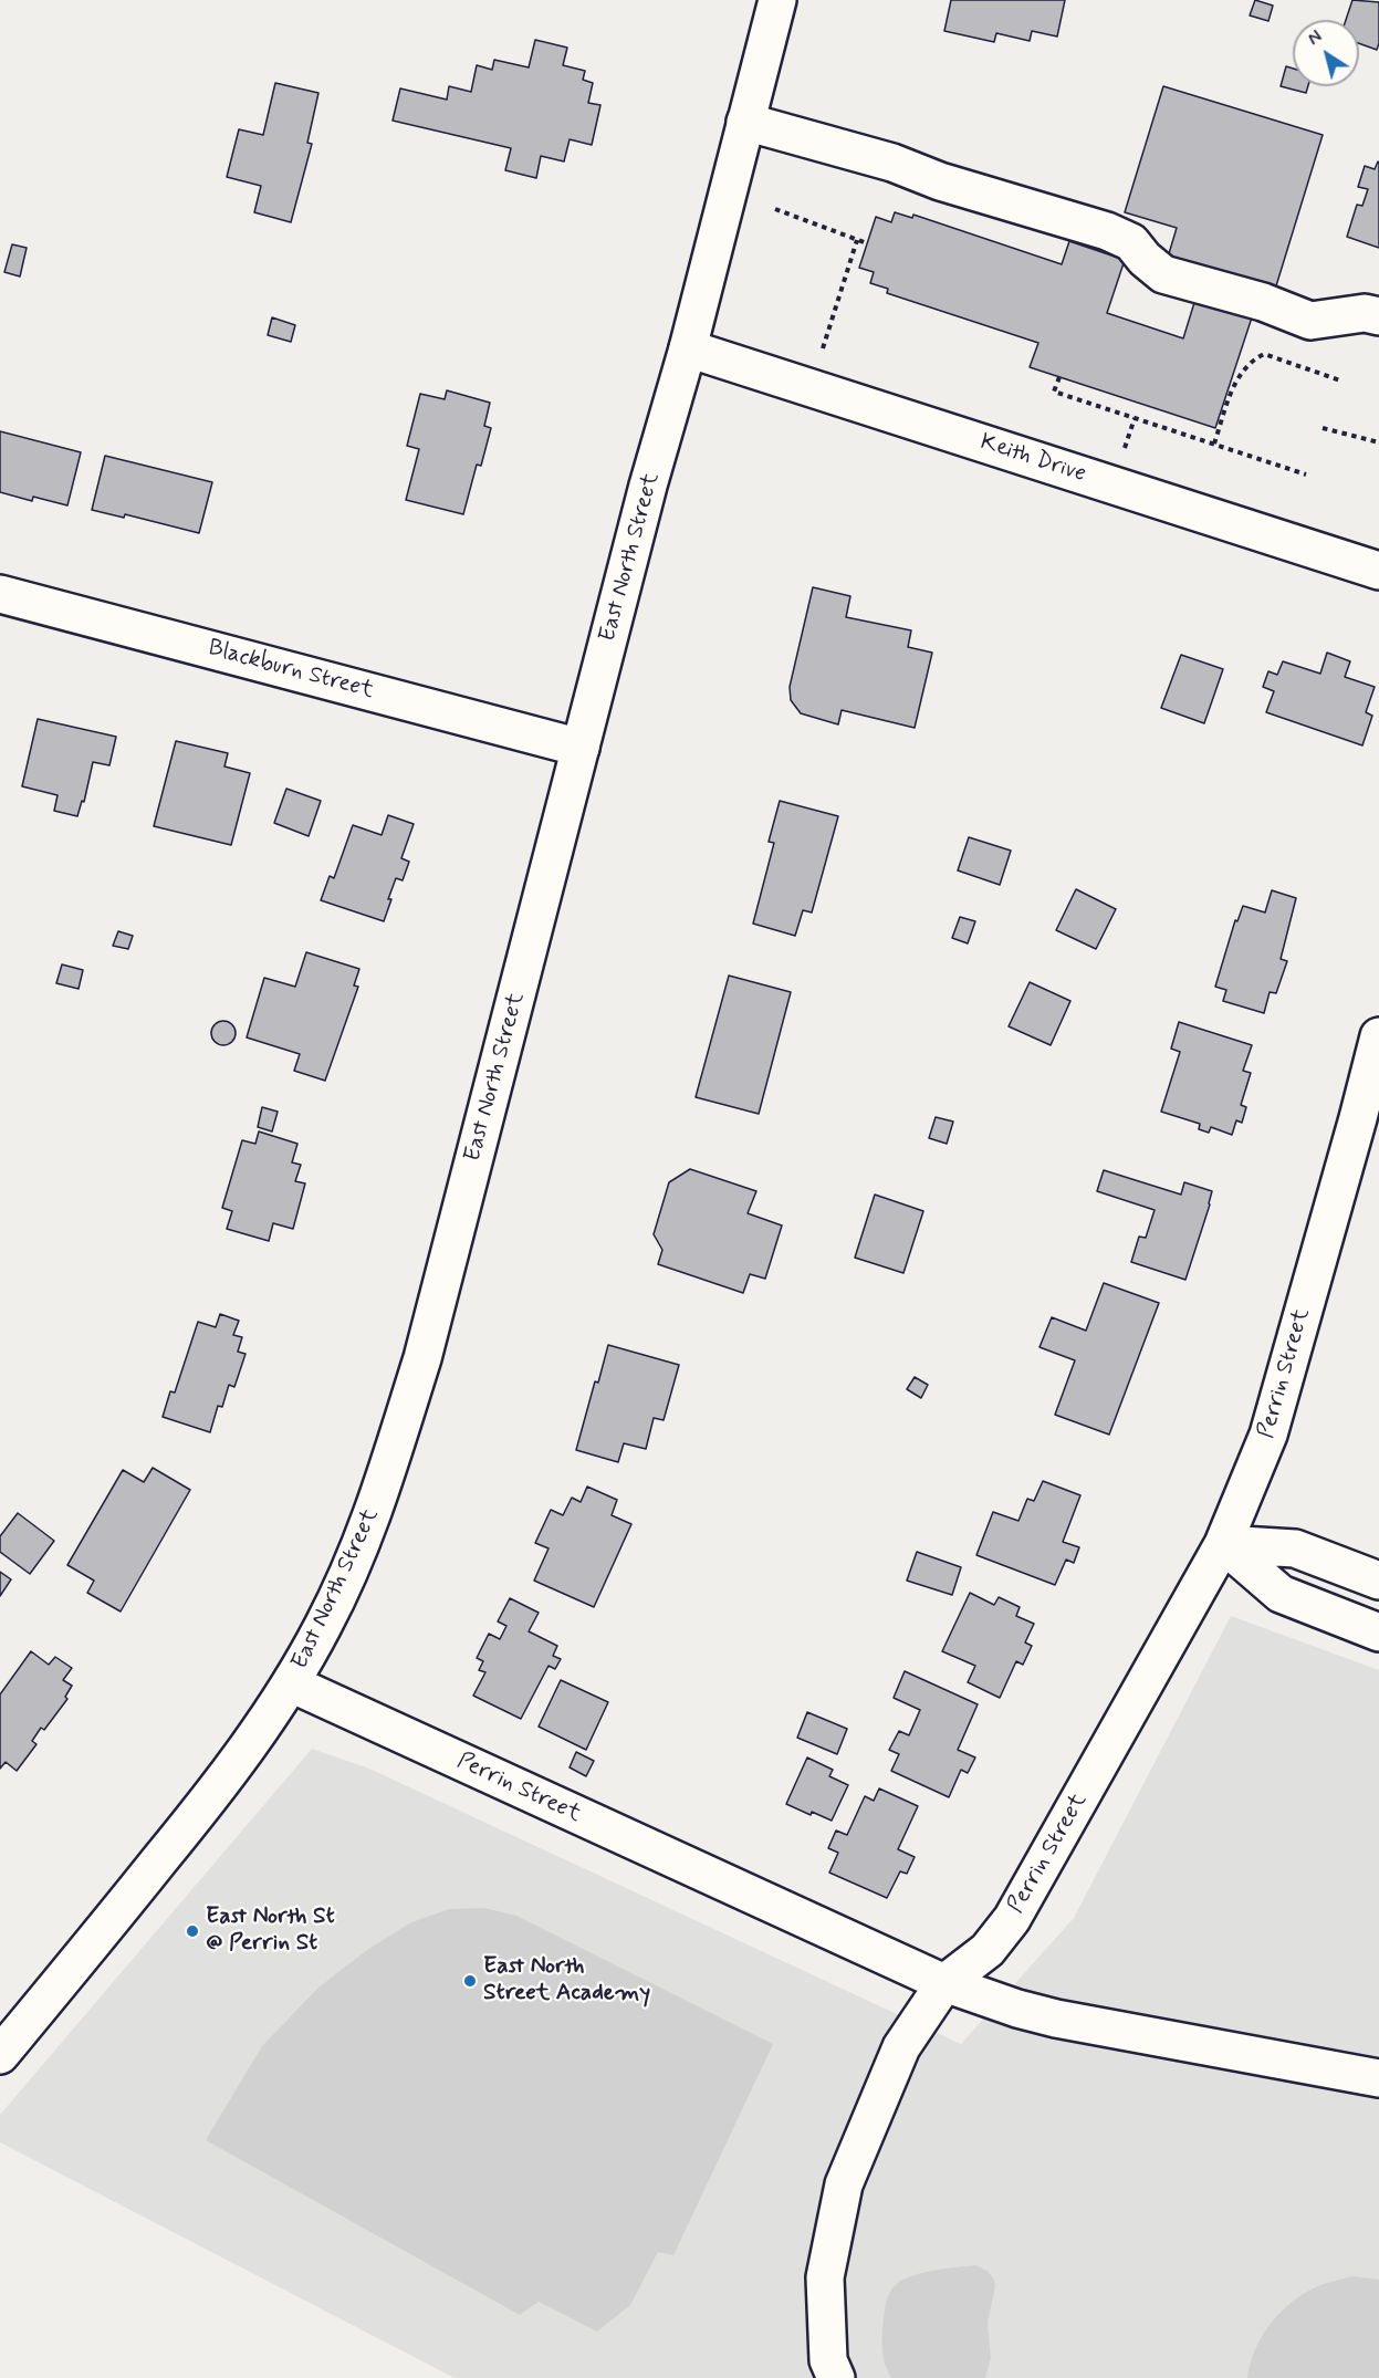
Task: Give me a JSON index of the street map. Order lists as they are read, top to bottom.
{
  "streets": {
    "street": [
      "Keith Drive",
      "East North Street",
      "Blackburn Street",
      "Perrin Street"
    ]
  },
  "crossings": [
    ["Keith Drive", "East North Street"],
    ["East North Street", "Blackburn Street"],
    ["East North Street", "Perrin Street"]
  ],
  "places": ["East North St @ Perrin St", "East North Street Academy"],
  "north": "top left"
}
